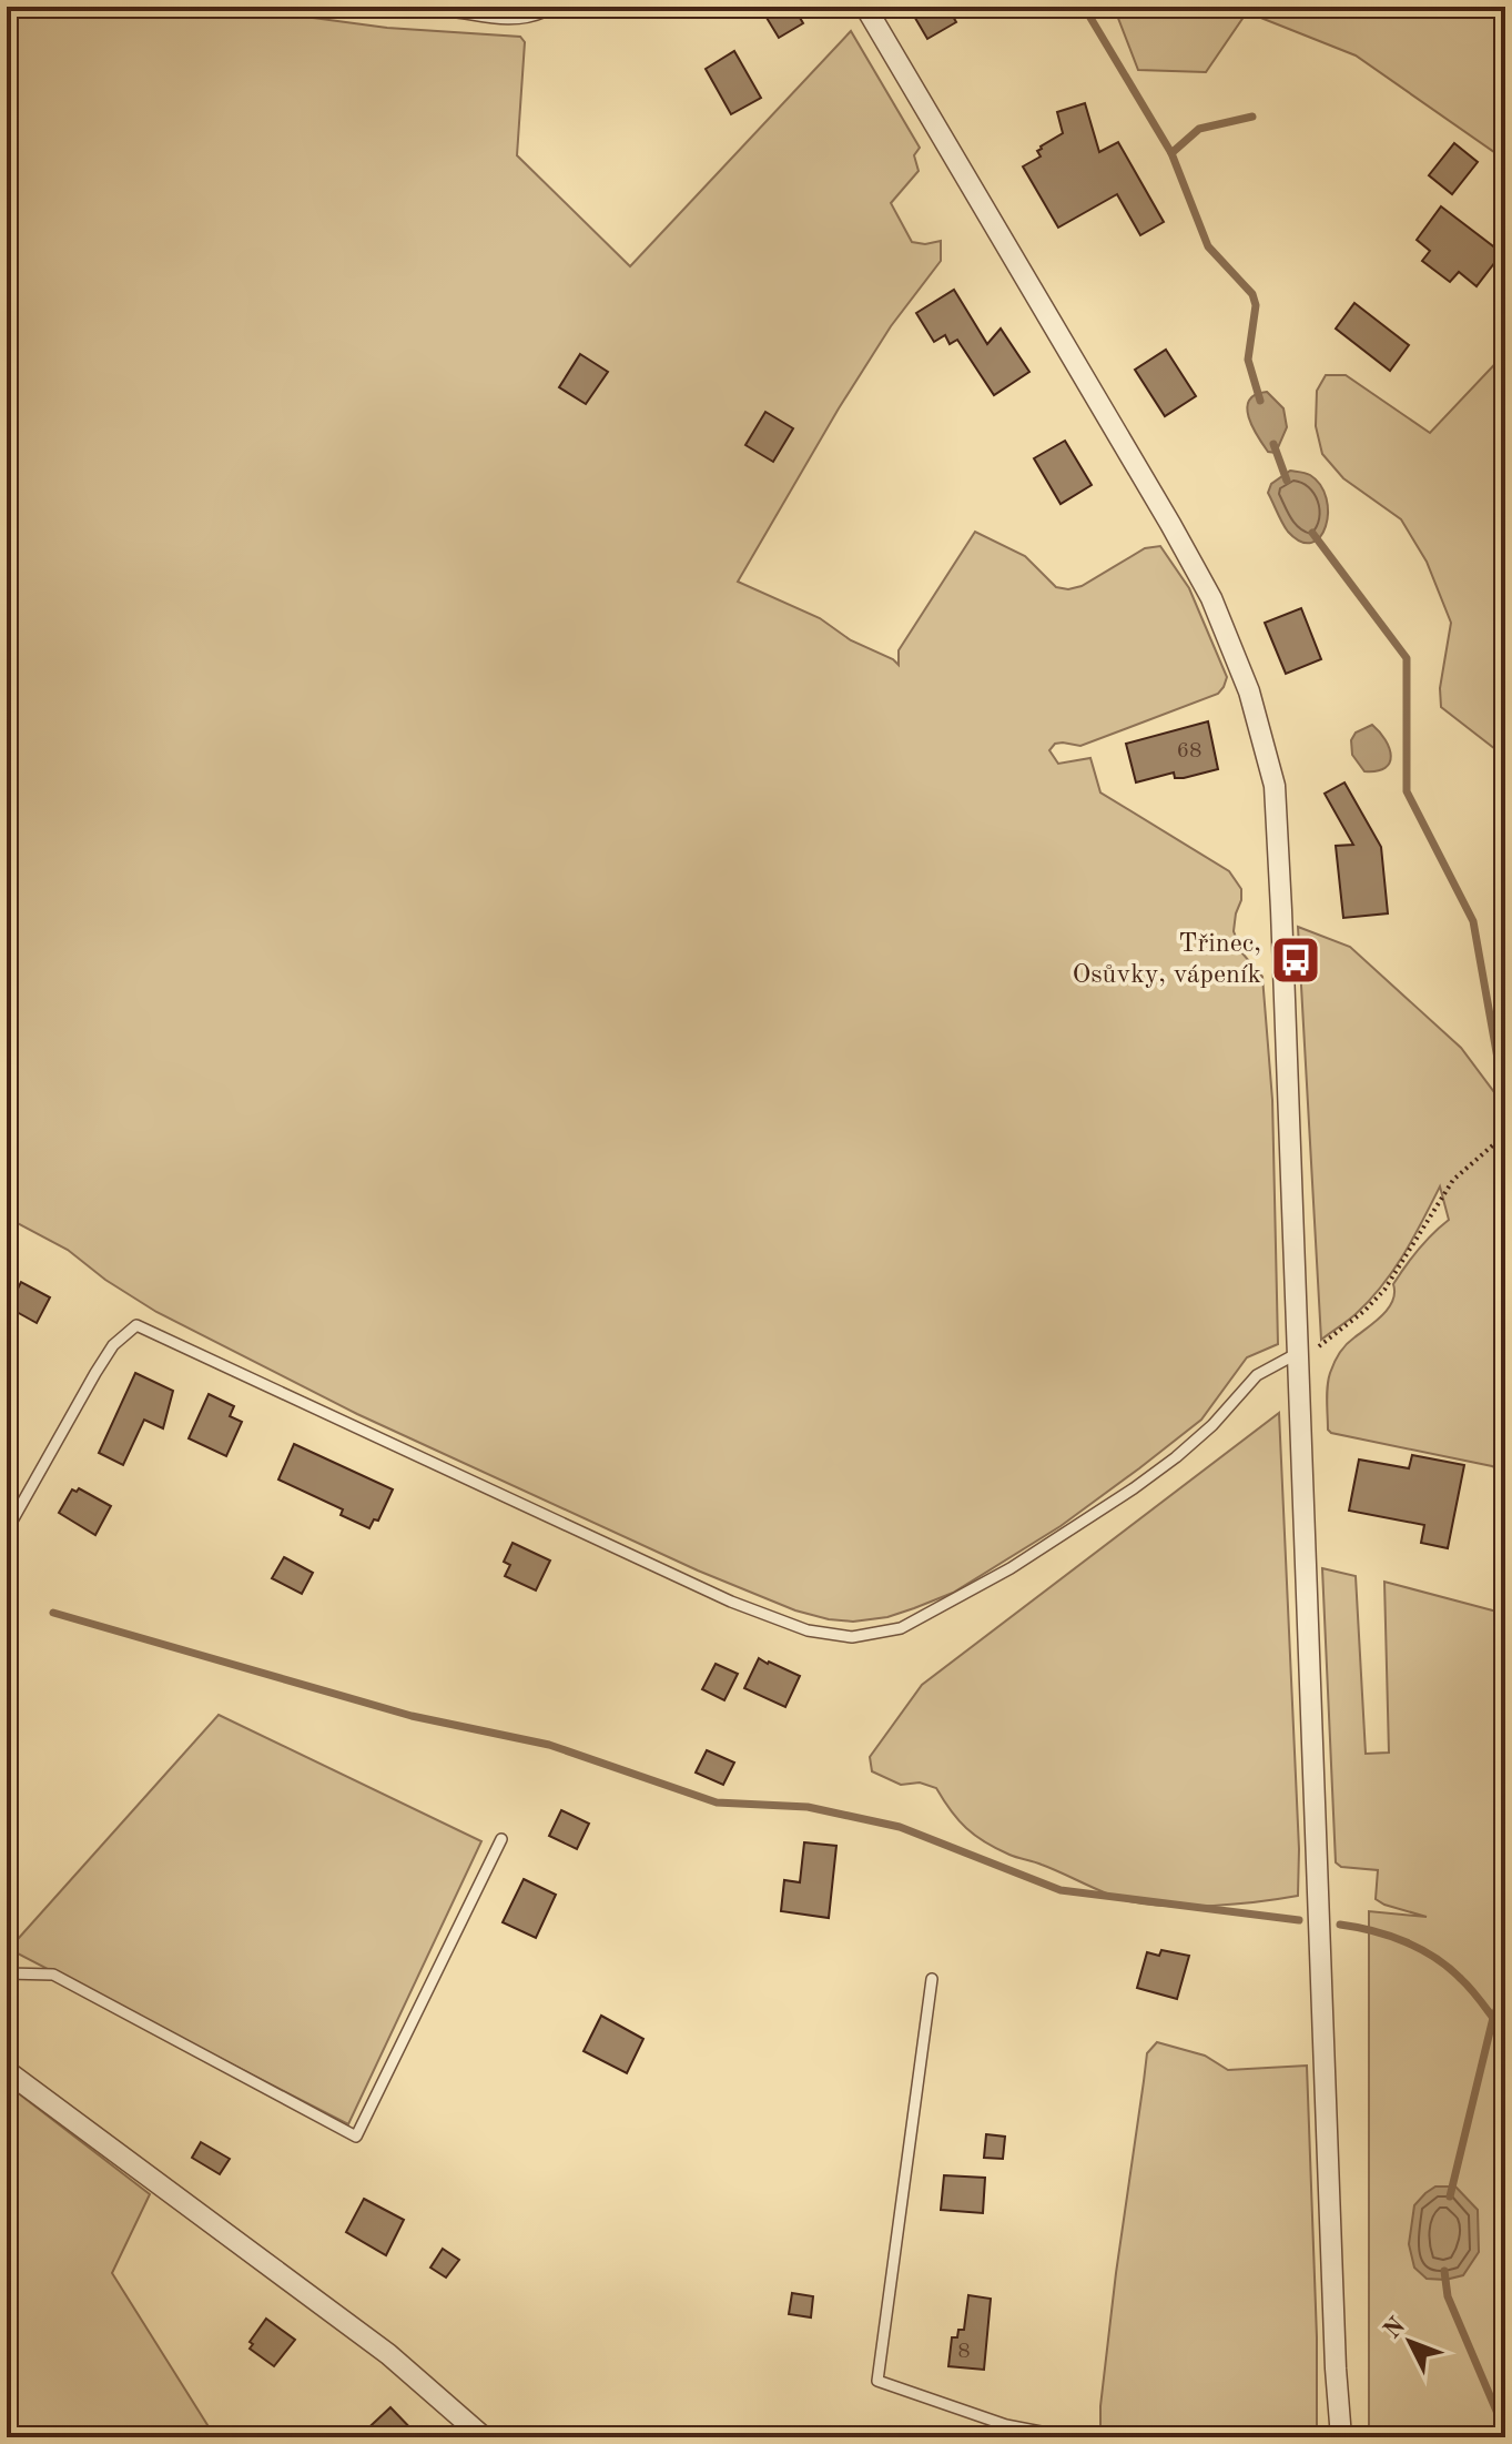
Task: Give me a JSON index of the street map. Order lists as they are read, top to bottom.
{
  "places": {
    "bus stop": ["Třinec, Osůvky, vápeník"]
  },
  "house_numbers": ["68", "8"],
  "north": "top left"
}
